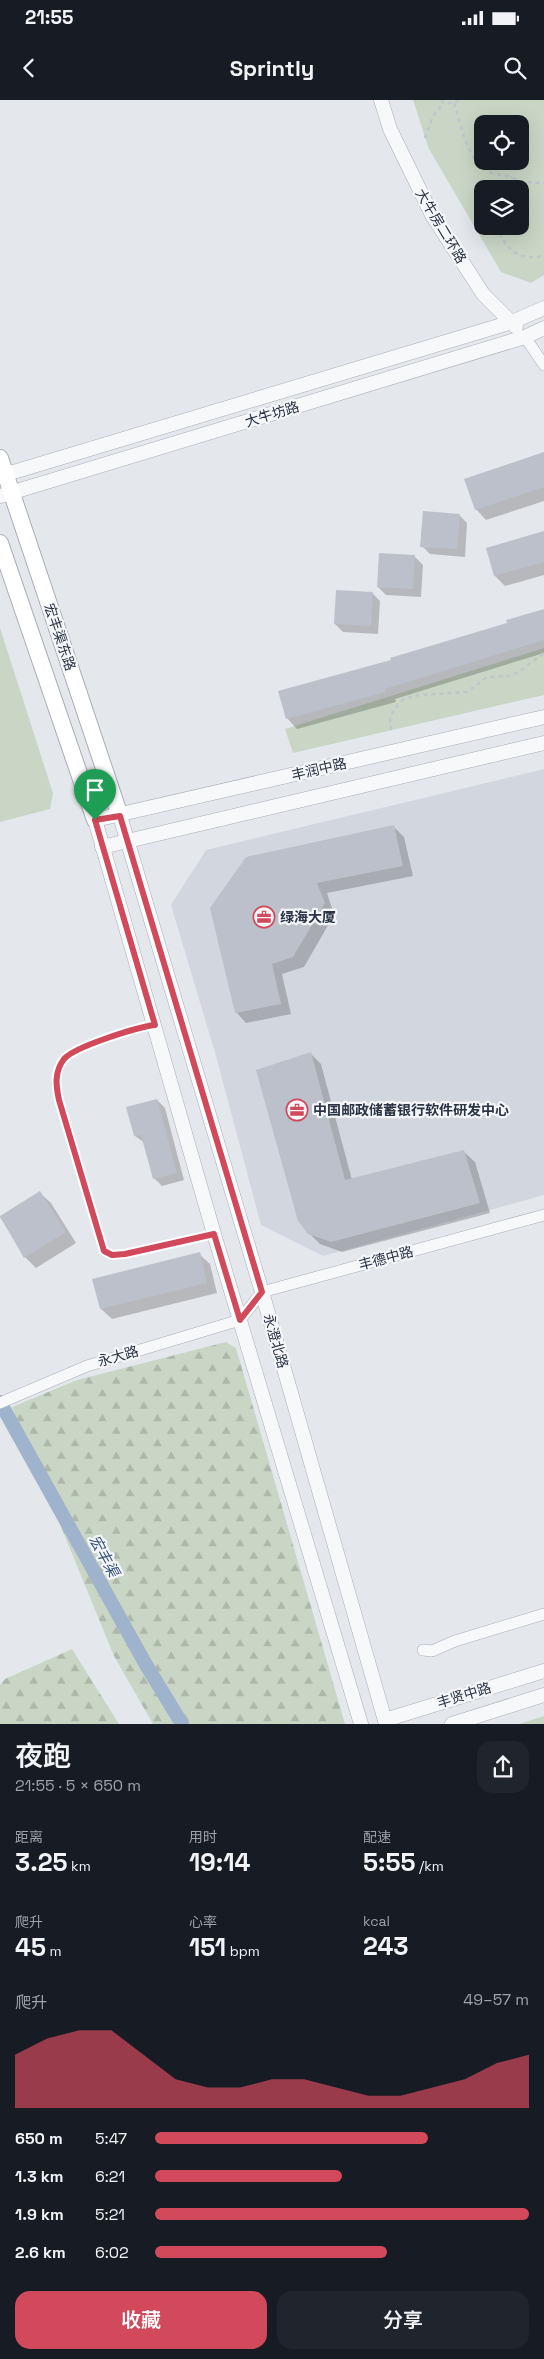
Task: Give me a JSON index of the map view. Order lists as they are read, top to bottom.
{
  "streets": {
    "main road": ["宏丰渠东路"],
    "street": [
      "大牛房二环路",
      "大牛坊路",
      "丰润中路",
      "丰德中路",
      "永澄北路",
      "永大路",
      "丰贤中路"
    ]
  },
  "crossings": [
    ["大牛房二环路", "大牛坊路"],
    ["大牛坊路", "宏丰渠东路"],
    ["宏丰渠东路", "丰润中路"],
    ["宏丰渠东路", "永澄北路"],
    ["丰润中路", "永澄北路"],
    ["丰德中路", "永澄北路"],
    ["永澄北路", "永大路"],
    ["永澄北路", "丰贤中路"]
  ],
  "water": ["宏丰渠"],
  "places": {
    "office": ["绿海大厦", "中国邮政储蓄银行软件研发中心"]
  },
  "page": {
    "status": "21:55",
    "header": "Sprintly",
    "heading": ["夜跑", "21:55 · 5 × 650 m"],
    "stats": [
      ["距离", "3.25 km"],
      ["用时", "19:14"],
      ["配速", "5:55 /km"],
      ["爬升", "45 m"],
      ["心率", "151 bpm"],
      ["kcal", "243"]
    ],
    "chart": ["爬升", "49–57 m"],
    "list": [
      {
        "name": "650 m",
        "note": "5:47"
      },
      {
        "name": "1.3 km",
        "note": "6:21"
      },
      {
        "name": "1.9 km",
        "note": "5:21"
      },
      {
        "name": "2.6 km",
        "note": "6:02"
      }
    ],
    "buttons": ["收藏", "分享"]
  }
}
